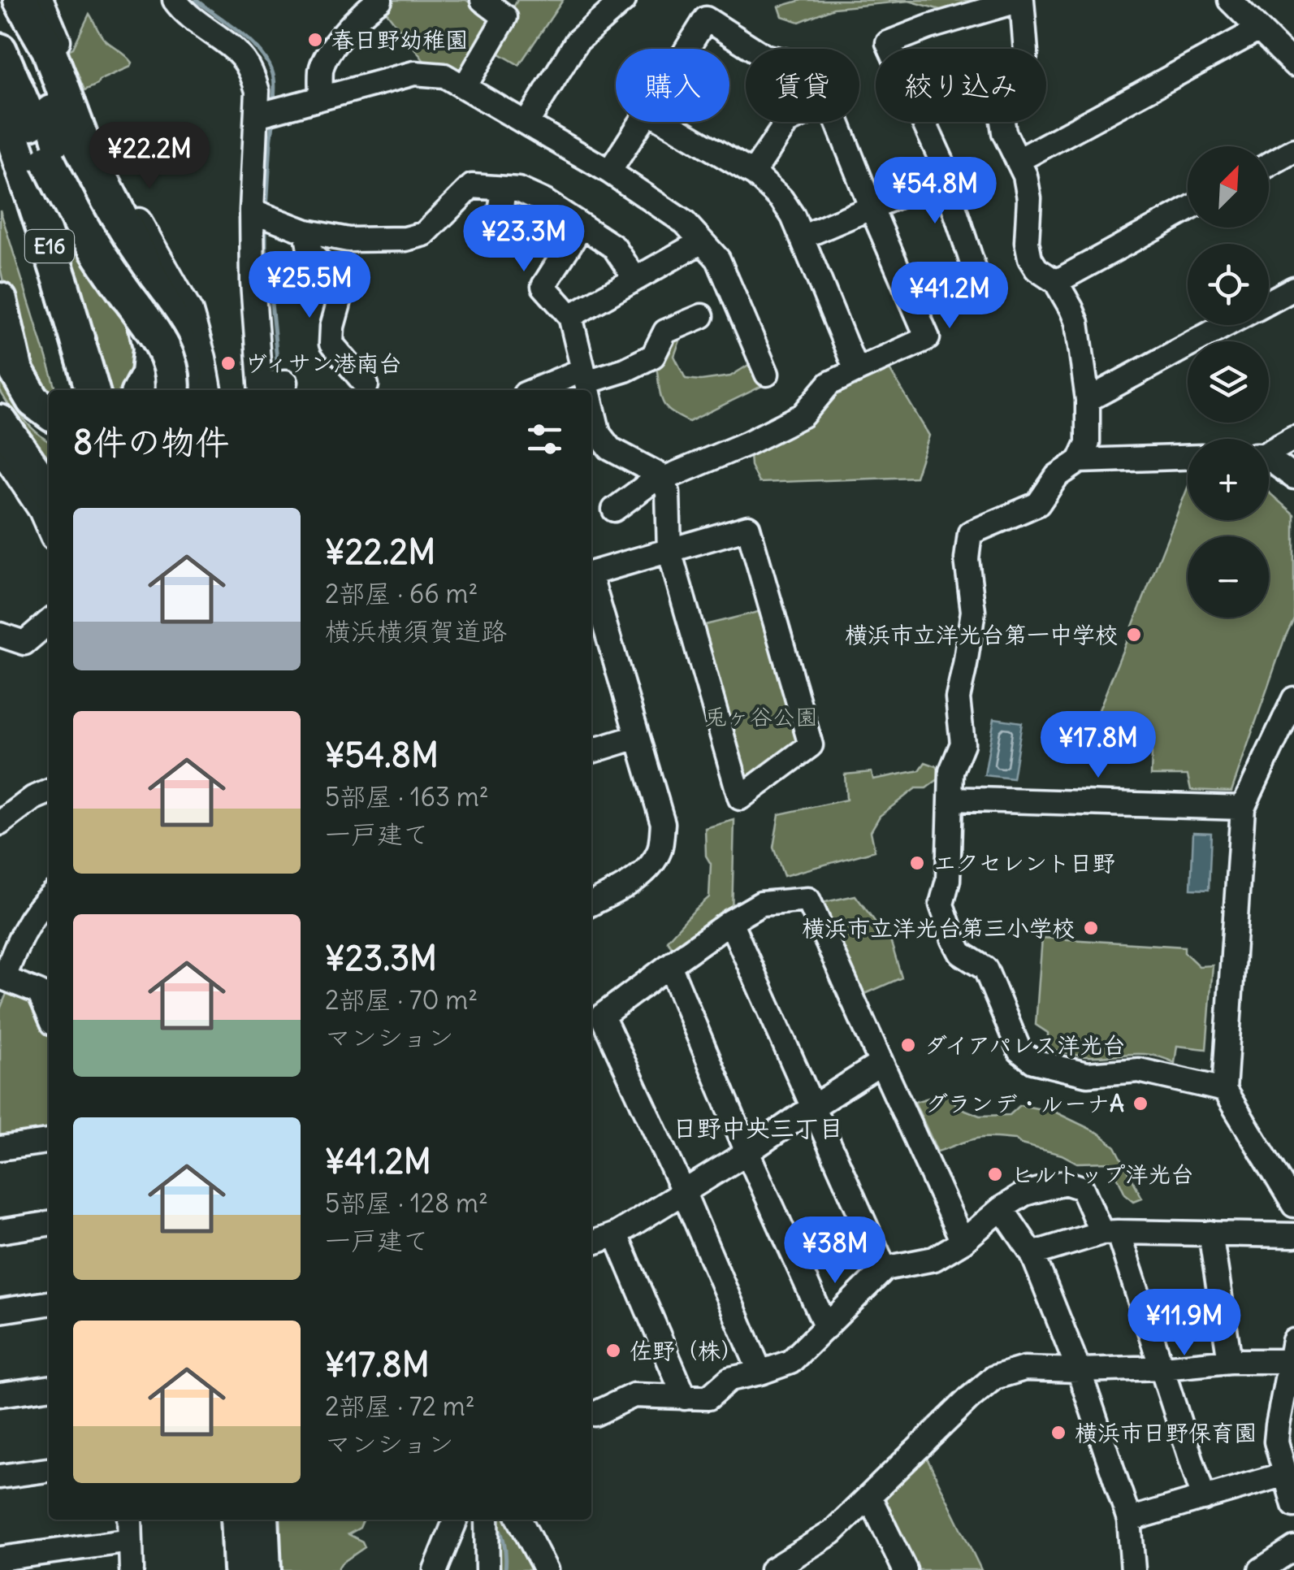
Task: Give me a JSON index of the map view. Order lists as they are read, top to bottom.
{
  "streets": {
    "highway": ["E16"]
  },
  "districts": ["日野中央三丁目"],
  "parks": ["兎ヶ谷公園"],
  "places": [
    "春日野幼稚園",
    "ヴィサン港南台",
    "横浜市立洋光台第一中学校",
    "エクセレント日野",
    "横浜市立洋光台第三小学校",
    "ダイアパレス洋光台",
    "グランデ・ルーナA",
    "ヒルトップ洋光台",
    "佐野（株）",
    "横浜市日野保育園"
  ],
  "north": "top right",
  "page": {
    "chip": ["購入", "賃貸", "絞り込み"],
    "price": [
      "¥22.2M",
      "¥54.8M",
      "¥23.3M",
      "¥25.5M",
      "¥41.2M",
      "¥17.8M",
      "¥38M",
      "¥11.9M"
    ],
    "map_buttons": ["+", "−"],
    "heading": "8件の物件",
    "list": [
      {
        "name": "¥22.2M",
        "note": "2部屋 · 66 m² · 横浜横須賀道路"
      },
      {
        "name": "¥54.8M",
        "note": "5部屋 · 163 m² · 一戸建て"
      },
      {
        "name": "¥23.3M",
        "note": "2部屋 · 70 m² · マンション"
      },
      {
        "name": "¥41.2M",
        "note": "5部屋 · 128 m² · 一戸建て"
      },
      {
        "name": "¥17.8M",
        "note": "2部屋 · 72 m² · マンション"
      }
    ]
  }
}
